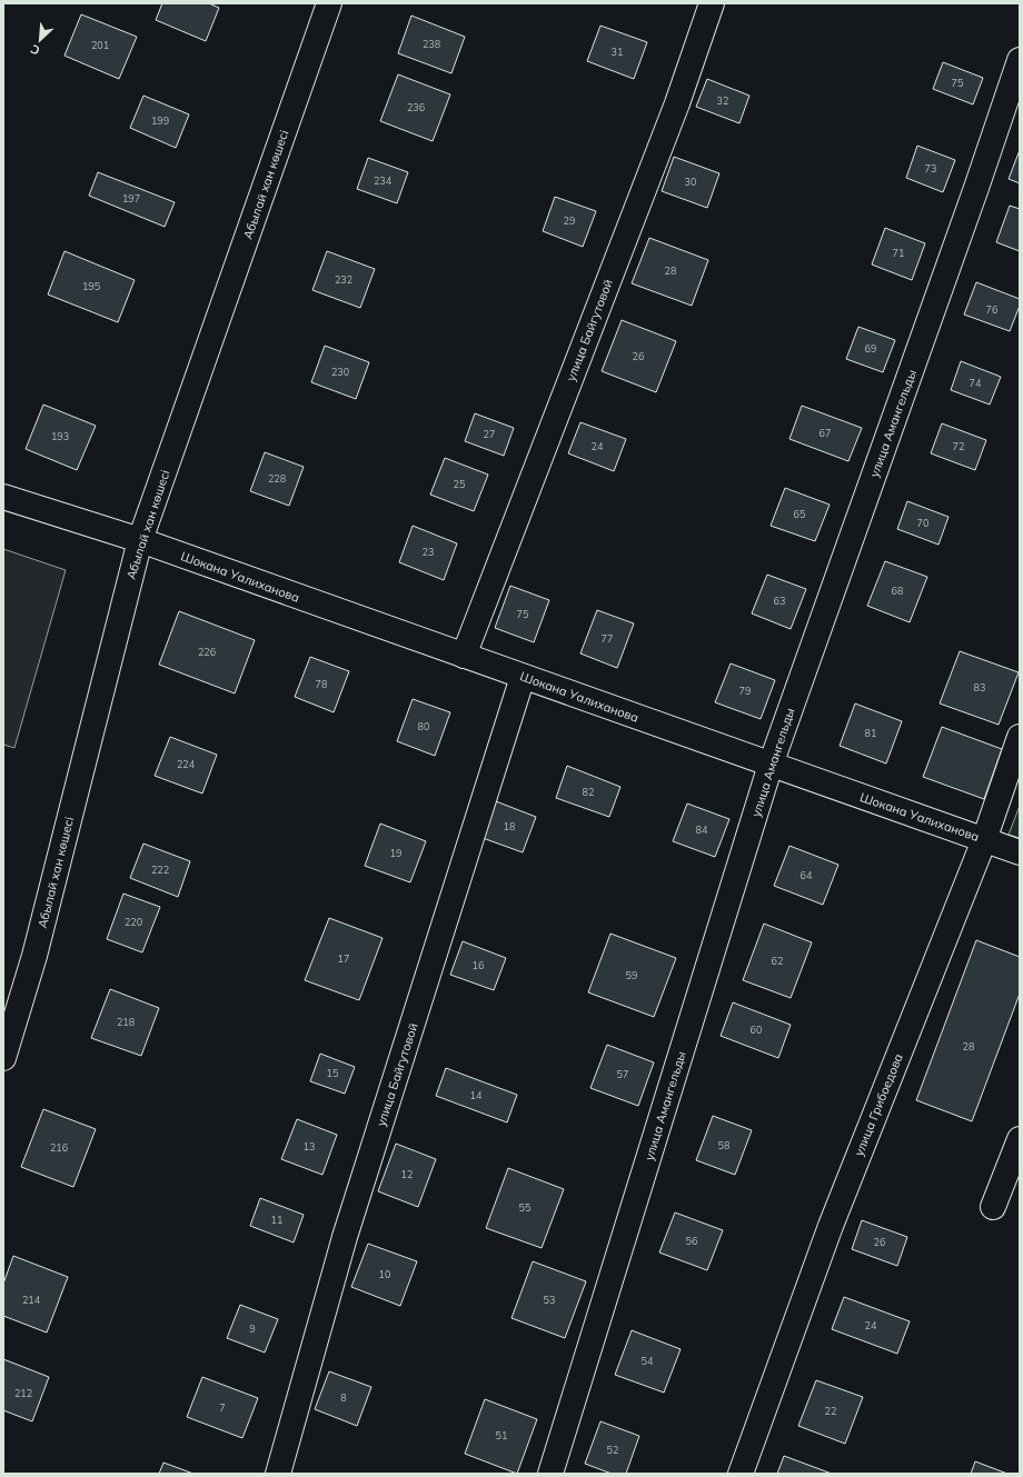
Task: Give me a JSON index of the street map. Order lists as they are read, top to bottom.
{
  "streets": {
    "street": [
      "Абылай хан көшесі",
      "улица Байгутовой",
      "улица Амангельды",
      "Шокана Уалиханова",
      "улица Грибоедова"
    ]
  },
  "crossings": [
    ["Абылай хан көшесі", "Шокана Уалиханова"],
    ["улица Байгутовой", "Шокана Уалиханова"],
    ["улица Амангельды", "Шокана Уалиханова"],
    ["Шокана Уалиханова", "улица Грибоедова"]
  ],
  "house_numbers": [
    "238",
    "201",
    "31",
    "75",
    "32",
    "236",
    "199",
    "73",
    "234",
    "30",
    "197",
    "29",
    "71",
    "28",
    "232",
    "195",
    "76",
    "69",
    "26",
    "230",
    "74",
    "67",
    "27",
    "193",
    "24",
    "72",
    "228",
    "25",
    "65",
    "70",
    "23",
    "68",
    "63",
    "75",
    "77",
    "226",
    "78",
    "83",
    "79",
    "80",
    "81",
    "224",
    "82",
    "18",
    "84",
    "19",
    "222",
    "64",
    "220",
    "17",
    "62",
    "16",
    "59",
    "218",
    "60",
    "28",
    "15",
    "57",
    "14",
    "58",
    "13",
    "216",
    "12",
    "55",
    "11",
    "56",
    "26",
    "10",
    "214",
    "53",
    "24",
    "9",
    "54",
    "212",
    "8",
    "7",
    "22",
    "51",
    "52"
  ],
  "north": "bottom left"
}
